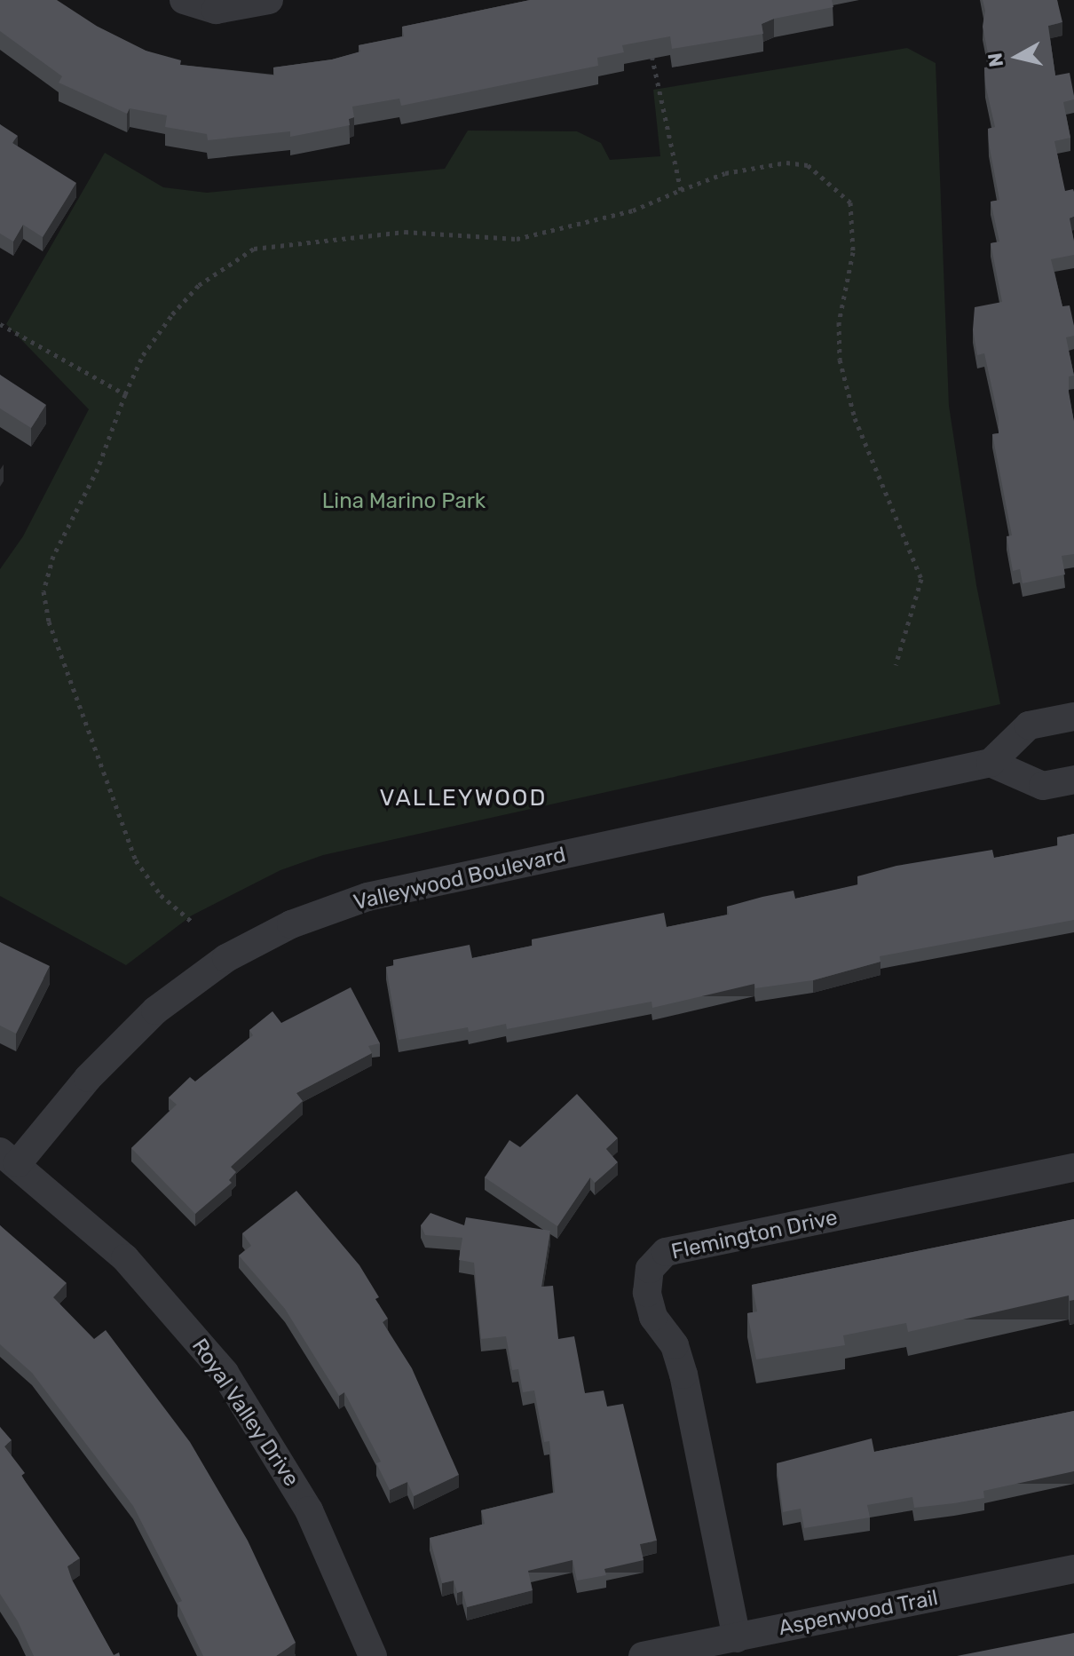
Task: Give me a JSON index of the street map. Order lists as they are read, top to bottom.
{
  "streets": {
    "street": [
      "Valleywood Boulevard",
      "Flemington Drive",
      "Royal Valley Drive",
      "Aspenwood Trail"
    ]
  },
  "crossings": [
    ["Valleywood Boulevard", "Royal Valley Drive"],
    ["Flemington Drive", "Aspenwood Trail"]
  ],
  "districts": ["VALLEYWOOD"],
  "parks": ["Lina Marino Park"],
  "north": "left"
}
